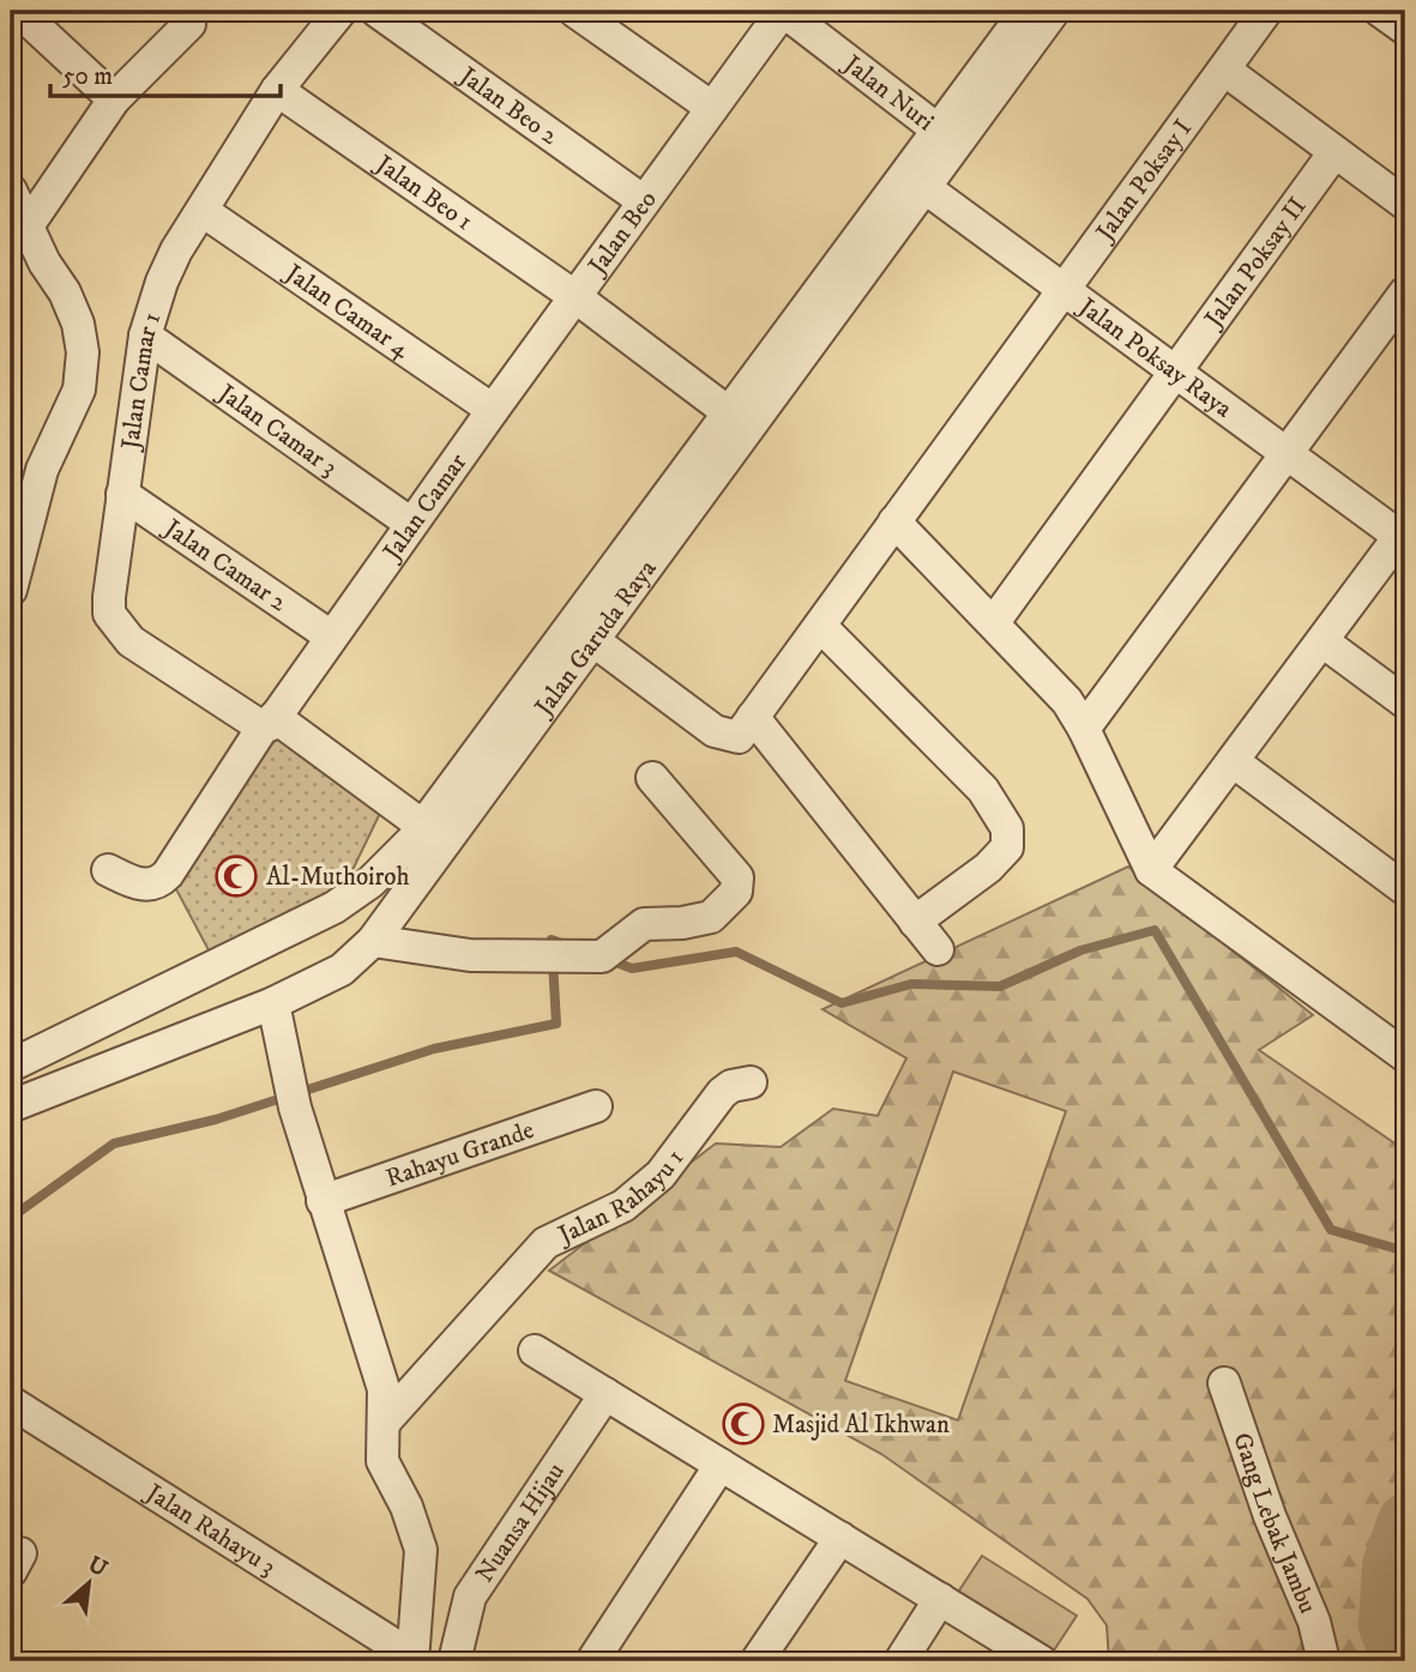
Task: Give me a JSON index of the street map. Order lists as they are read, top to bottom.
{
  "streets": {
    "street": [
      "Jalan Nuri",
      "Jalan Beo 2",
      "Jalan Poksay I",
      "Jalan Beo 1",
      "Jalan Beo",
      "Jalan Poksay II",
      "Jalan Camar 4",
      "Jalan Poksay Raya",
      "Jalan Camar 1",
      "Jalan Camar 3",
      "Jalan Camar",
      "Jalan Camar 2",
      "Jalan Garuda Raya",
      "Rahayu Grande",
      "Jalan Rahayu 1",
      "Gang Lebak Jambu",
      "Nuansa Hijau",
      "Jalan Rahayu 3"
    ]
  },
  "crossings": [
    ["Jalan Nuri", "Jalan Beo"],
    ["Jalan Nuri", "Jalan Garuda Raya"],
    ["Jalan Beo 2", "Jalan Beo"],
    ["Jalan Poksay I", "Jalan Poksay Raya"],
    ["Jalan Beo 1", "Jalan Beo"],
    ["Jalan Beo 1", "Jalan Camar 1"],
    ["Jalan Beo 1", "Jalan Camar"],
    ["Jalan Beo", "Jalan Camar"],
    ["Jalan Beo", "Jalan Garuda Raya"],
    ["Jalan Poksay II", "Jalan Poksay Raya"],
    ["Jalan Camar 4", "Jalan Camar 1"],
    ["Jalan Camar 4", "Jalan Camar"],
    ["Jalan Poksay Raya", "Jalan Garuda Raya"],
    ["Jalan Camar 1", "Jalan Camar 3"],
    ["Jalan Camar 1", "Jalan Camar"],
    ["Jalan Camar 1", "Jalan Camar 2"],
    ["Jalan Camar 3", "Jalan Camar"],
    ["Jalan Camar", "Jalan Camar 2"]
  ],
  "places": {
    "mosque": ["Al-Muthoiroh", "Masjid Al Ikhwan"]
  },
  "scale_bar": "50 m",
  "north": "top right"
}
